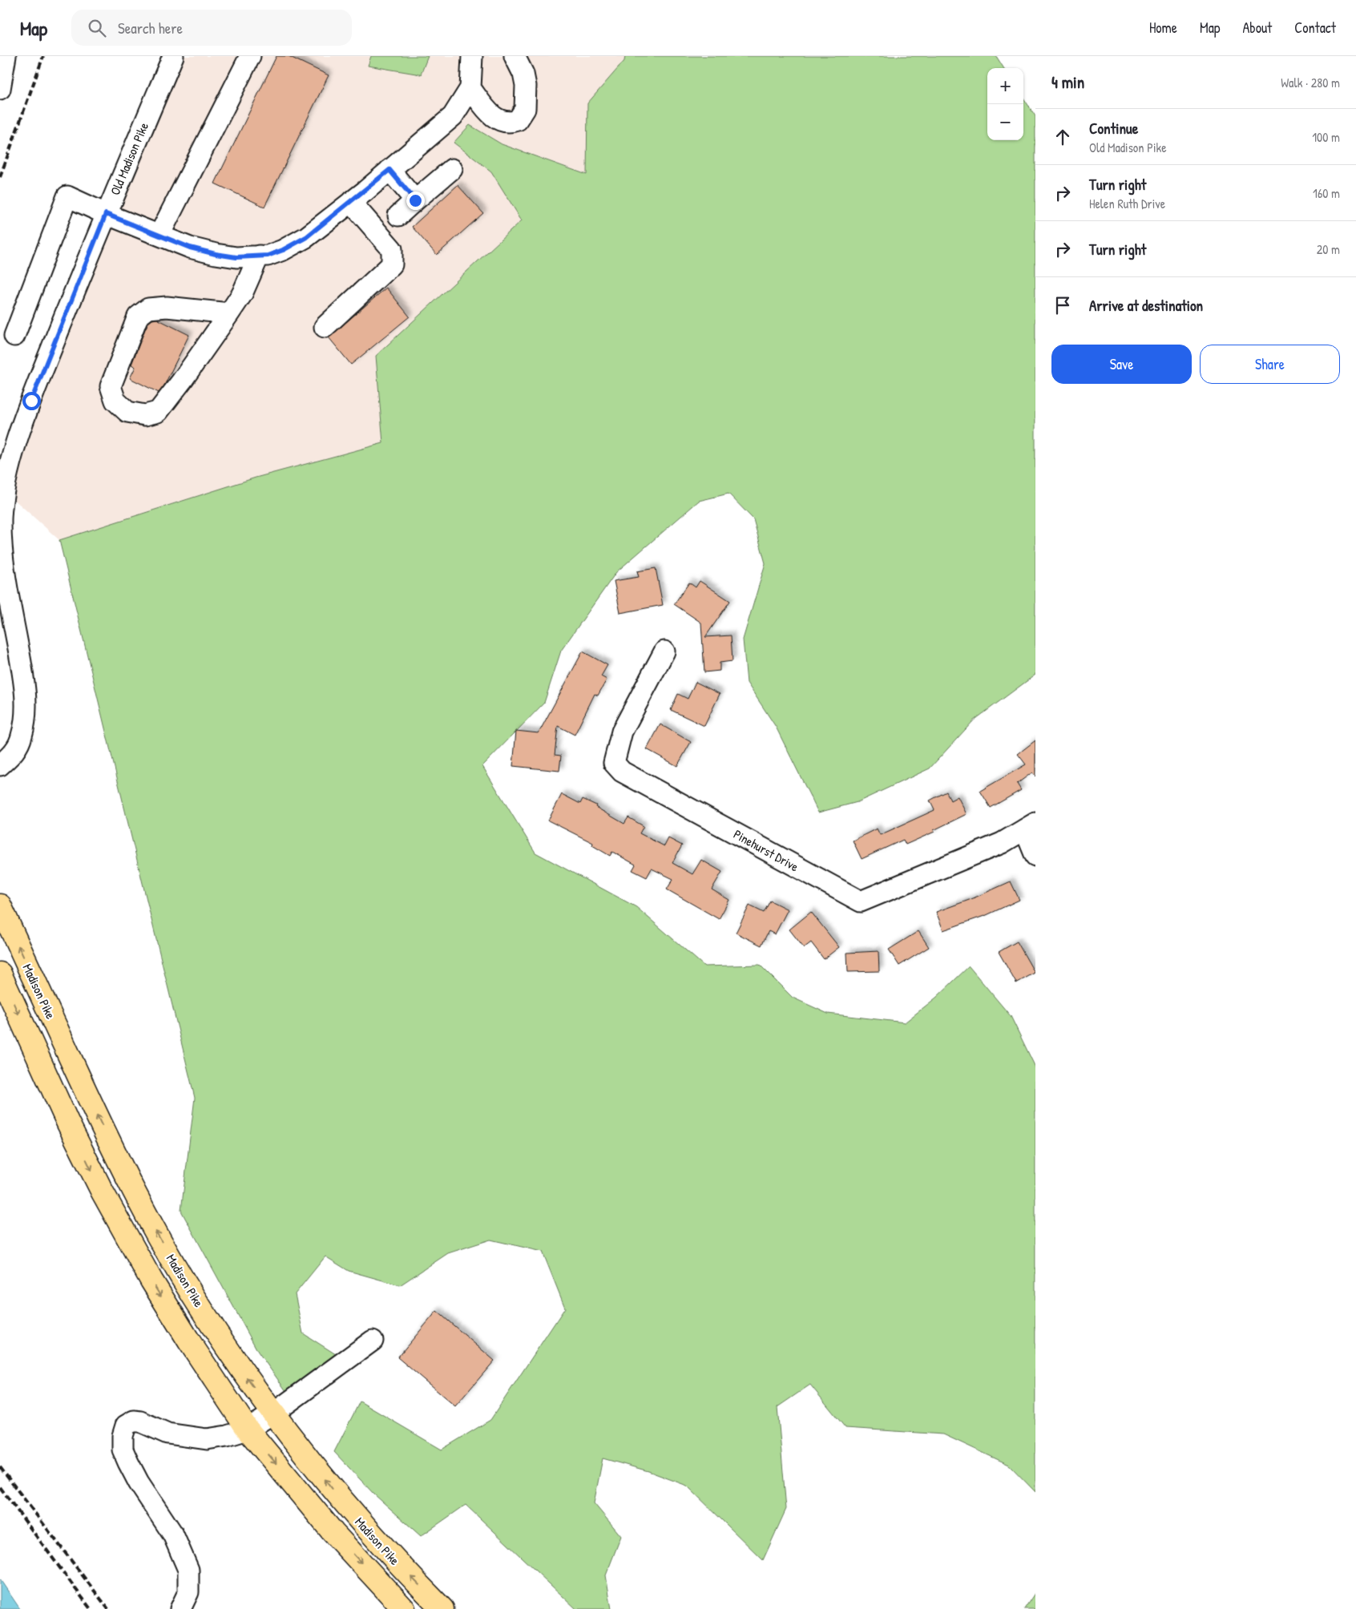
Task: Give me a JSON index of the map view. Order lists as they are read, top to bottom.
{
  "streets": {
    "main road": ["Madison Pike"],
    "street": ["Old Madison Pike", "Pinehurst Drive"]
  },
  "page": {
    "header": "Map",
    "search": "Search here",
    "nav": [
      "Home",
      "Map",
      "About",
      "Contact"
    ],
    "heading": ["4 min", "Walk · 280 m"],
    "map_buttons": ["+", "−"],
    "list": [
      ["Continue", "Old Madison Pike", "100 m"],
      ["Turn right", "Helen Ruth Drive", "160 m"],
      ["Turn right", "20 m"],
      "Arrive at destination"
    ],
    "buttons": ["Save", "Share"]
  }
}
